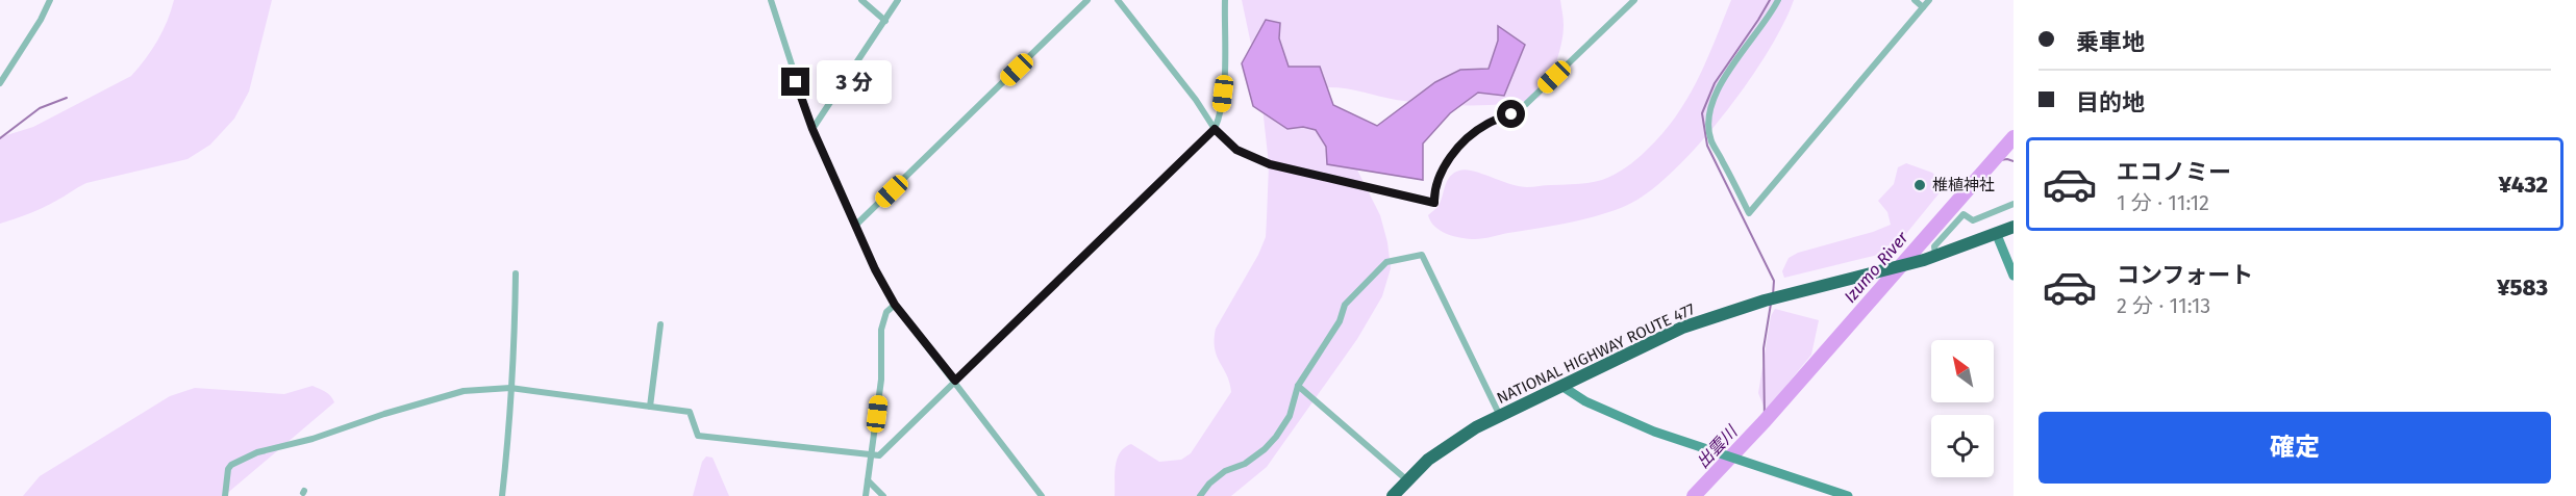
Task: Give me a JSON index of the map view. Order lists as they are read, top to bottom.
{
  "streets": {
    "highway": ["NATIONAL HIGHWAY ROUTE 477"]
  },
  "water": ["Izumo River", "出雲川"],
  "places": ["椎植神社"],
  "north": "top left",
  "page": {
    "banner": ["乗車地", "目的地"],
    "bubble": "3 分",
    "list": [
      {
        "name": "エコノミー",
        "note": "1 分 · 11:12",
        "value": "¥432"
      },
      {
        "name": "コンフォート",
        "note": "2 分 · 11:13",
        "value": "¥583"
      }
    ],
    "buttons": "確定"
  }
}
